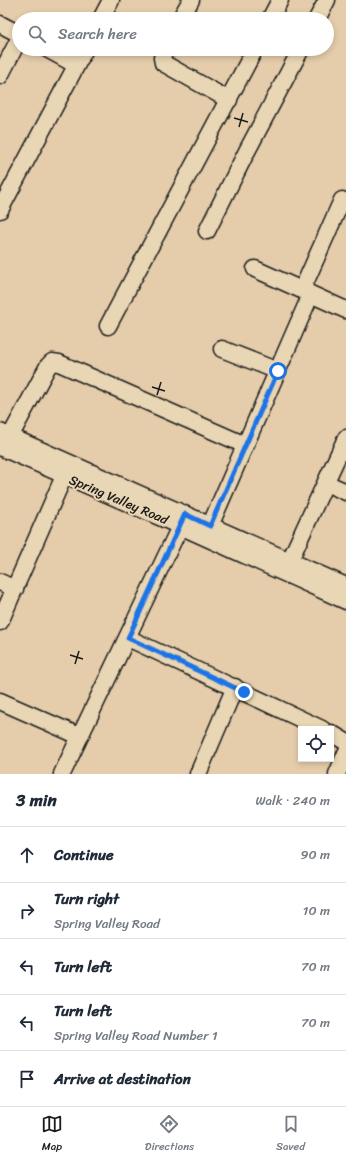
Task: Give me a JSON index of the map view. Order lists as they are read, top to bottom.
{
  "streets": {
    "street": ["Spring Valley Road"]
  },
  "page": {
    "search": "Search here",
    "heading": ["3 min", "Walk · 240 m"],
    "list": [
      ["Continue", "90 m"],
      ["Turn right", "Spring Valley Road", "10 m"],
      ["Turn left", "70 m"],
      ["Turn left", "Spring Valley Road Number 1", "70 m"],
      "Arrive at destination"
    ],
    "nav": ["Map", "Directions", "Saved"]
  }
}
